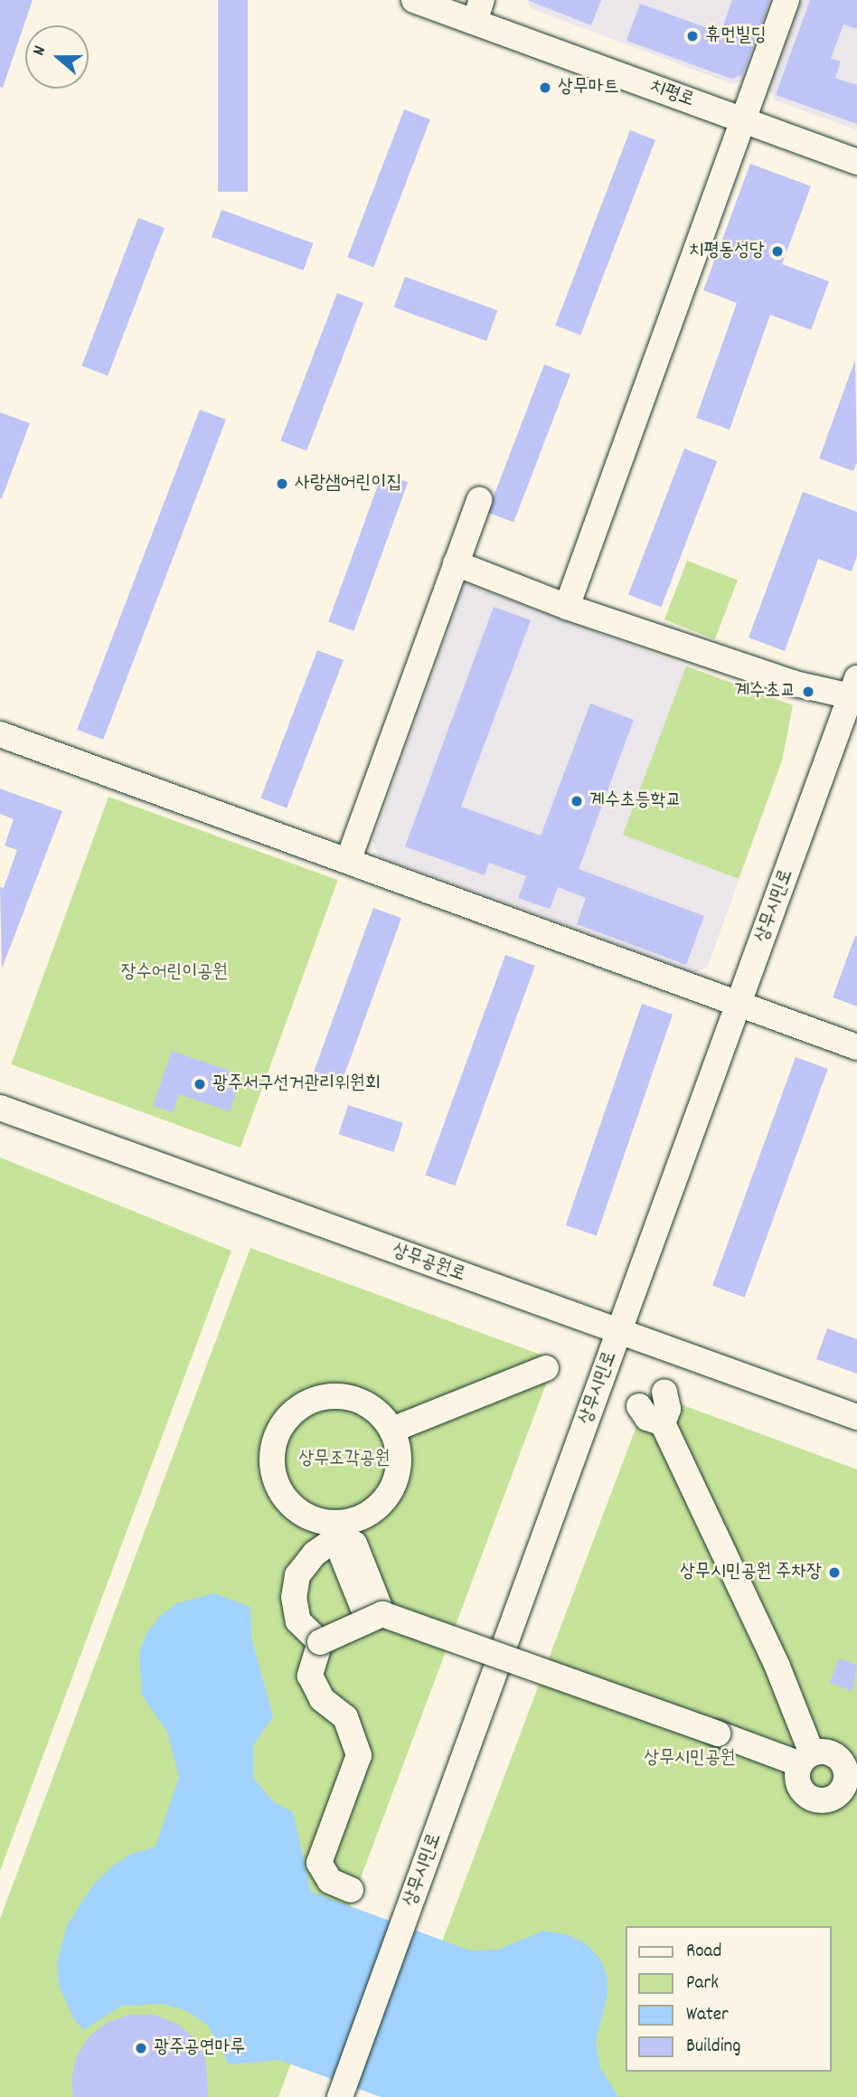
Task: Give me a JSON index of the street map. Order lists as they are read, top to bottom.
{
  "streets": {
    "street": ["치평로", "상무시민로", "상무공원로"]
  },
  "crossings": [
    ["상무시민로", "상무공원로"]
  ],
  "parks": ["장수어린이공원", "상무조각공원", "상무시민공원"],
  "places": [
    "휴먼빌딩",
    "상무마트",
    "치평동성당",
    "사랑샘어린이집",
    "계수초교",
    "계수초등학교",
    "광주서구선거관리위원회",
    "상무시민공원 주차장",
    "광주공연마루"
  ],
  "legend": [
    "Road",
    "Park",
    "Water",
    "Building"
  ],
  "north": "left"
}
